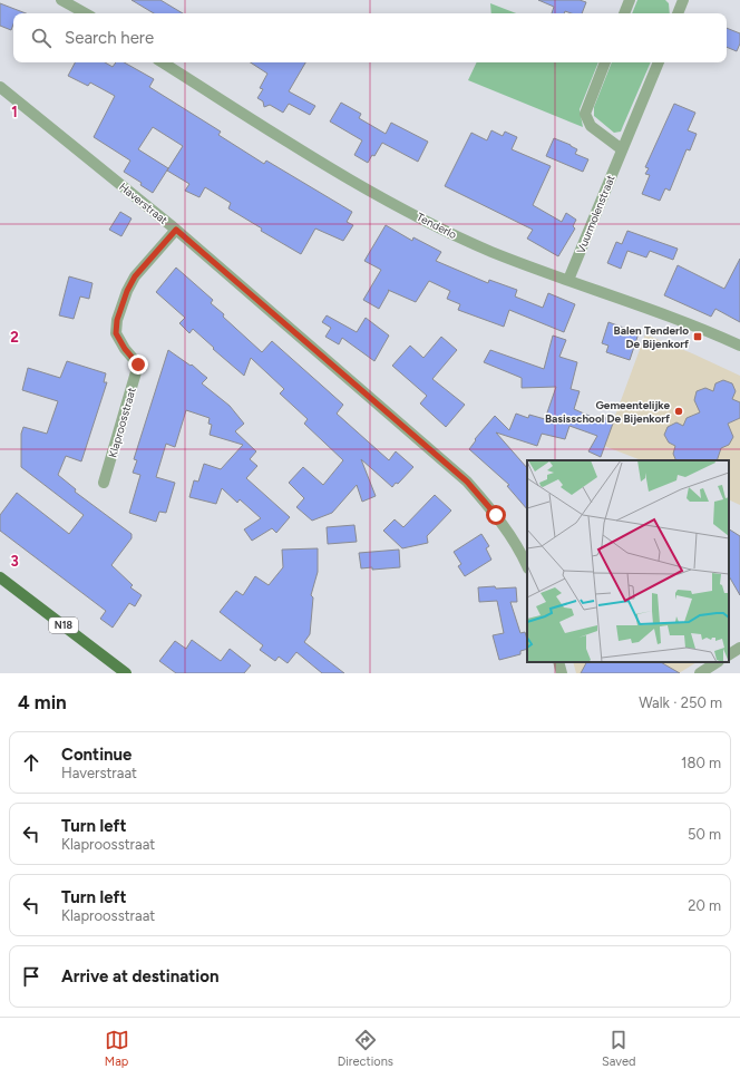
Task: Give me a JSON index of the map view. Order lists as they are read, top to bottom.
{
  "streets": {
    "main road": ["N18"],
    "street": [
      "Haverstraat",
      "Vuurmolenstraat",
      "Tenderlo",
      "Klaproosstraat"
    ]
  },
  "crossings": [
    ["Haverstraat", "Klaproosstraat"],
    ["Vuurmolenstraat", "Tenderlo"]
  ],
  "places": {
    "transit": ["Balen Tenderlo De Bijenkorf"],
    "other": ["Gemeentelijke Basisschool De Bijenkorf"]
  },
  "page": {
    "search": "Search here",
    "heading": ["4 min", "Walk · 250 m"],
    "list": [
      ["Continue", "Haverstraat", "180 m"],
      ["Turn left", "Klaproosstraat", "50 m"],
      ["Turn left", "Klaproosstraat", "20 m"],
      "Arrive at destination"
    ],
    "nav": ["Map", "Directions", "Saved"]
  },
  "grid": {
    "rows": ["1", "2", "3"]
  }
}
